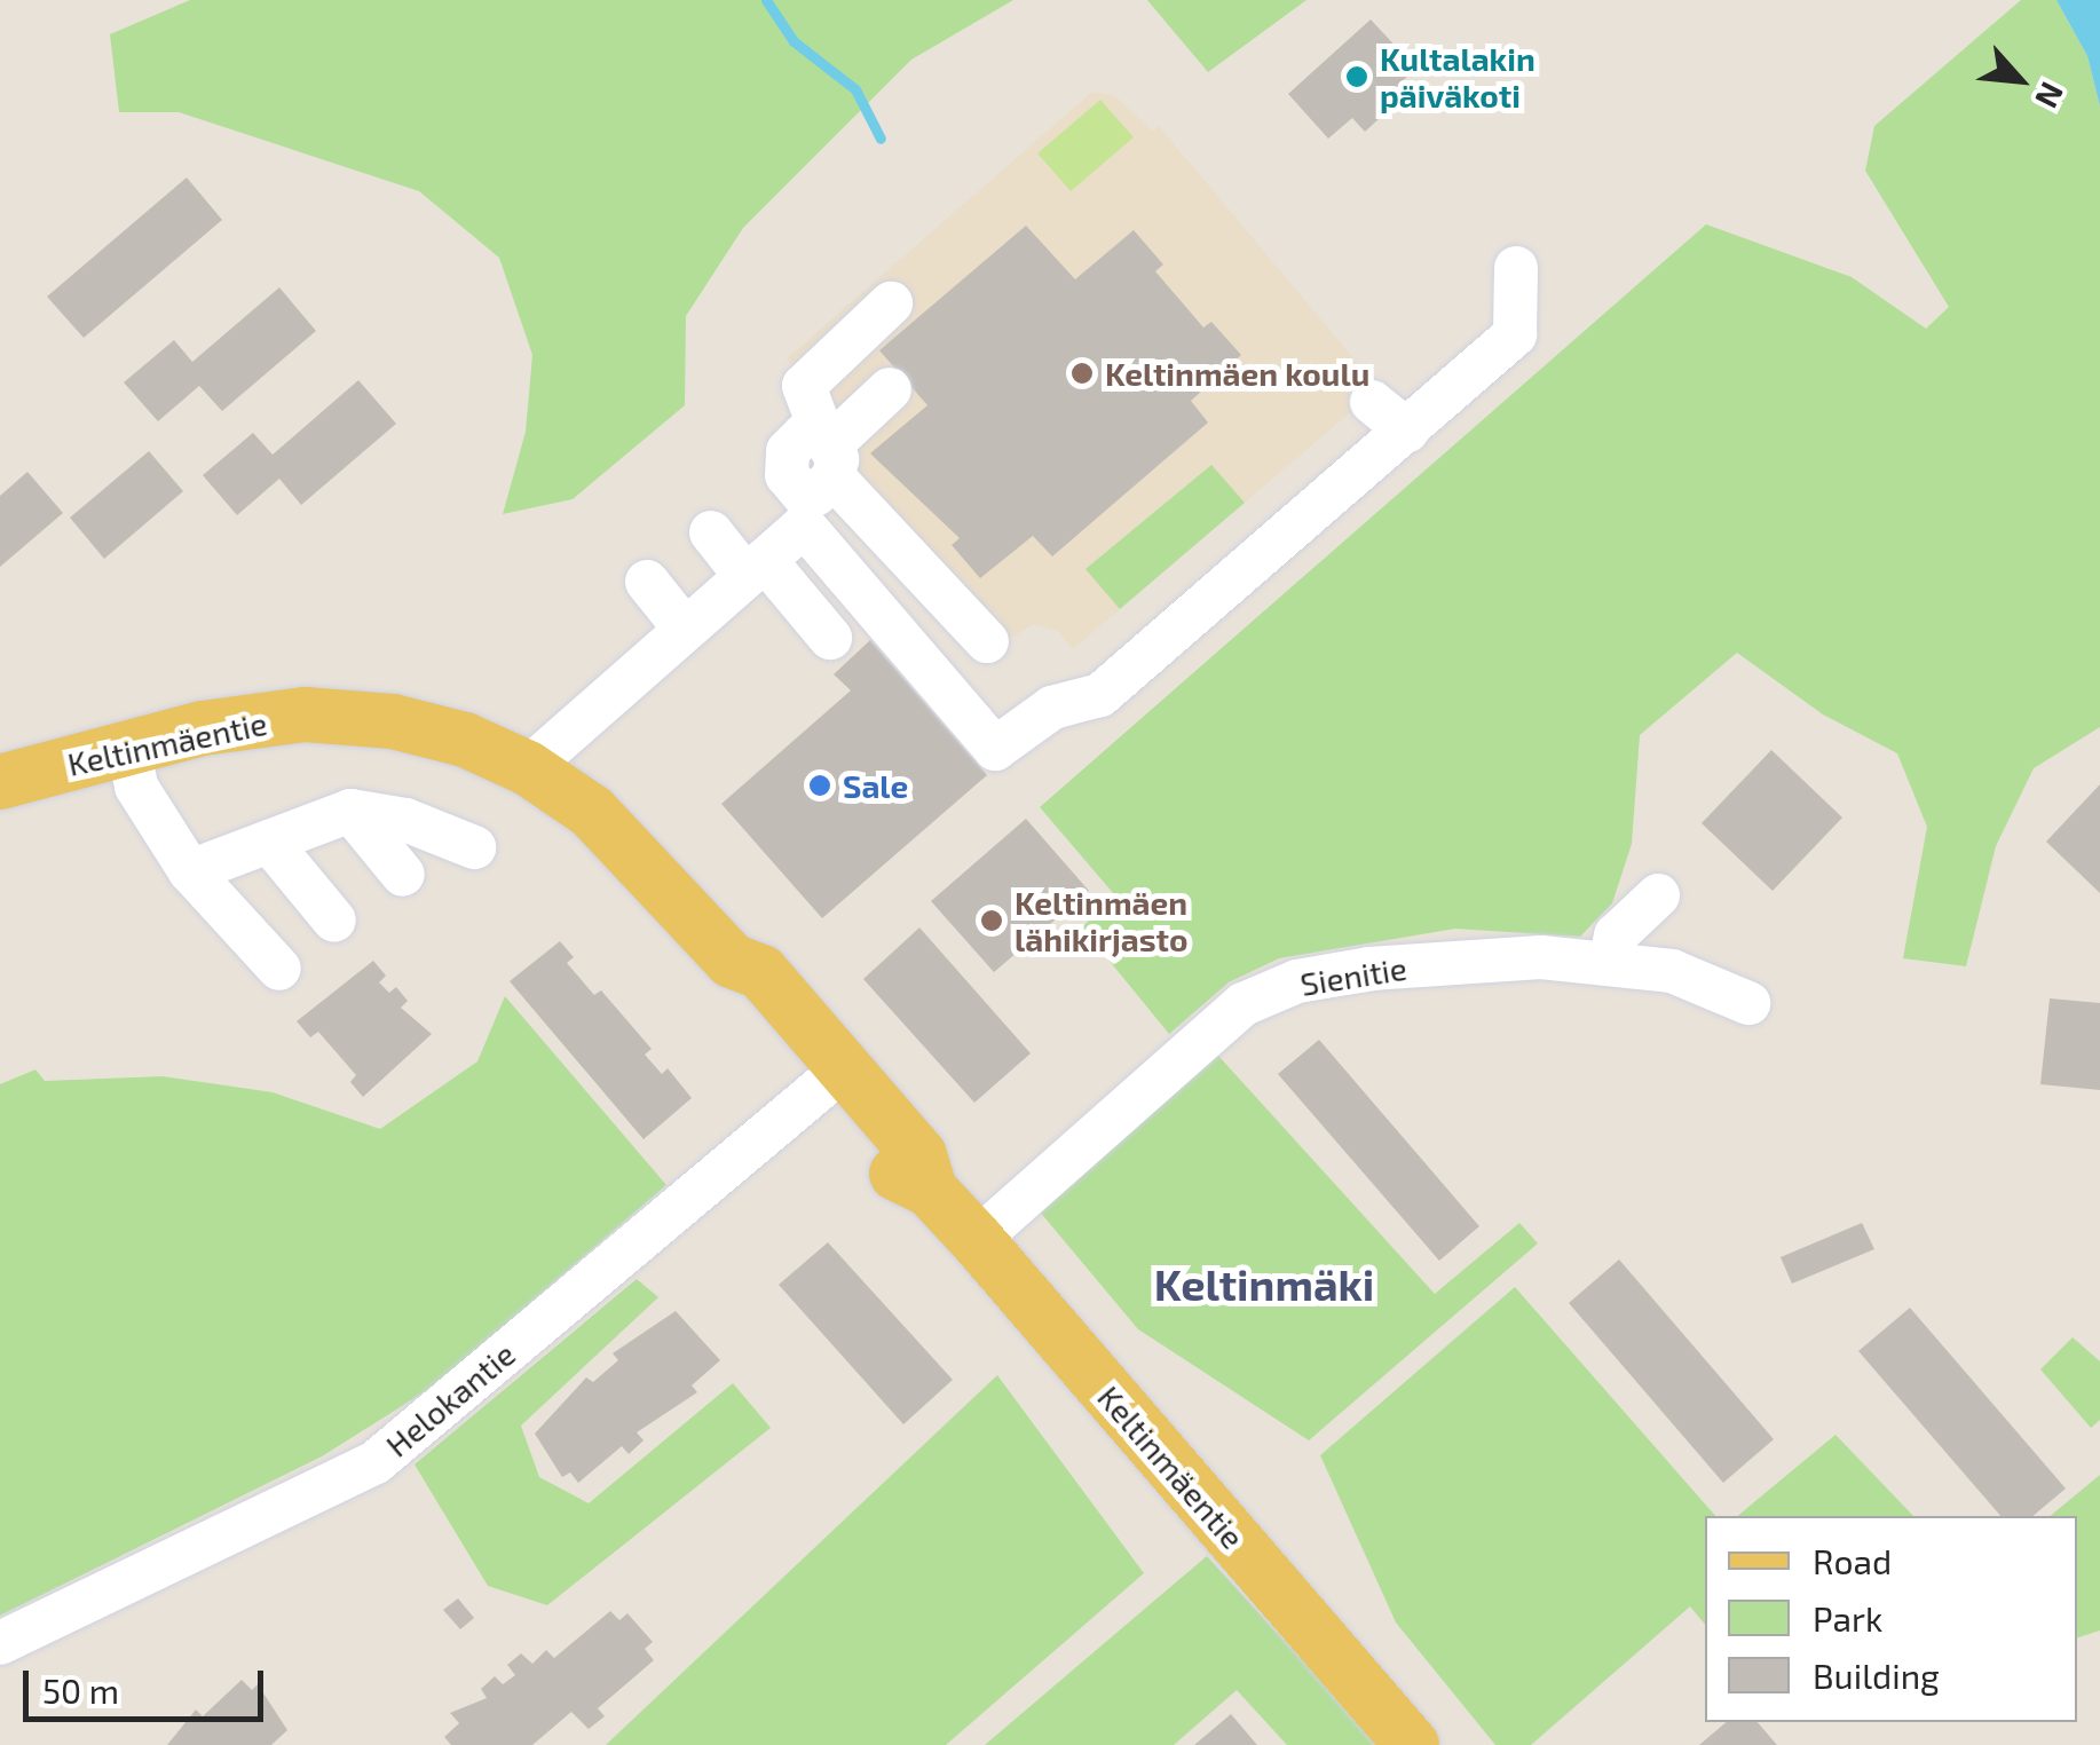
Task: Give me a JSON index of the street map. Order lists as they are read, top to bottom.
{
  "streets": {
    "main road": ["Keltinmäentie"],
    "street": ["Sienitie", "Helokantie"]
  },
  "crossings": [
    ["Keltinmäentie", "Sienitie"],
    ["Keltinmäentie", "Helokantie"]
  ],
  "districts": ["Keltinmäki"],
  "places": [
    "Kultalakin päiväkoti",
    "Keltinmäen koulu",
    "Sale",
    "Keltinmäen lähikirjasto"
  ],
  "legend": ["Road", "Park", "Building"],
  "scale_bar": "50 m",
  "north": "bottom right"
}
